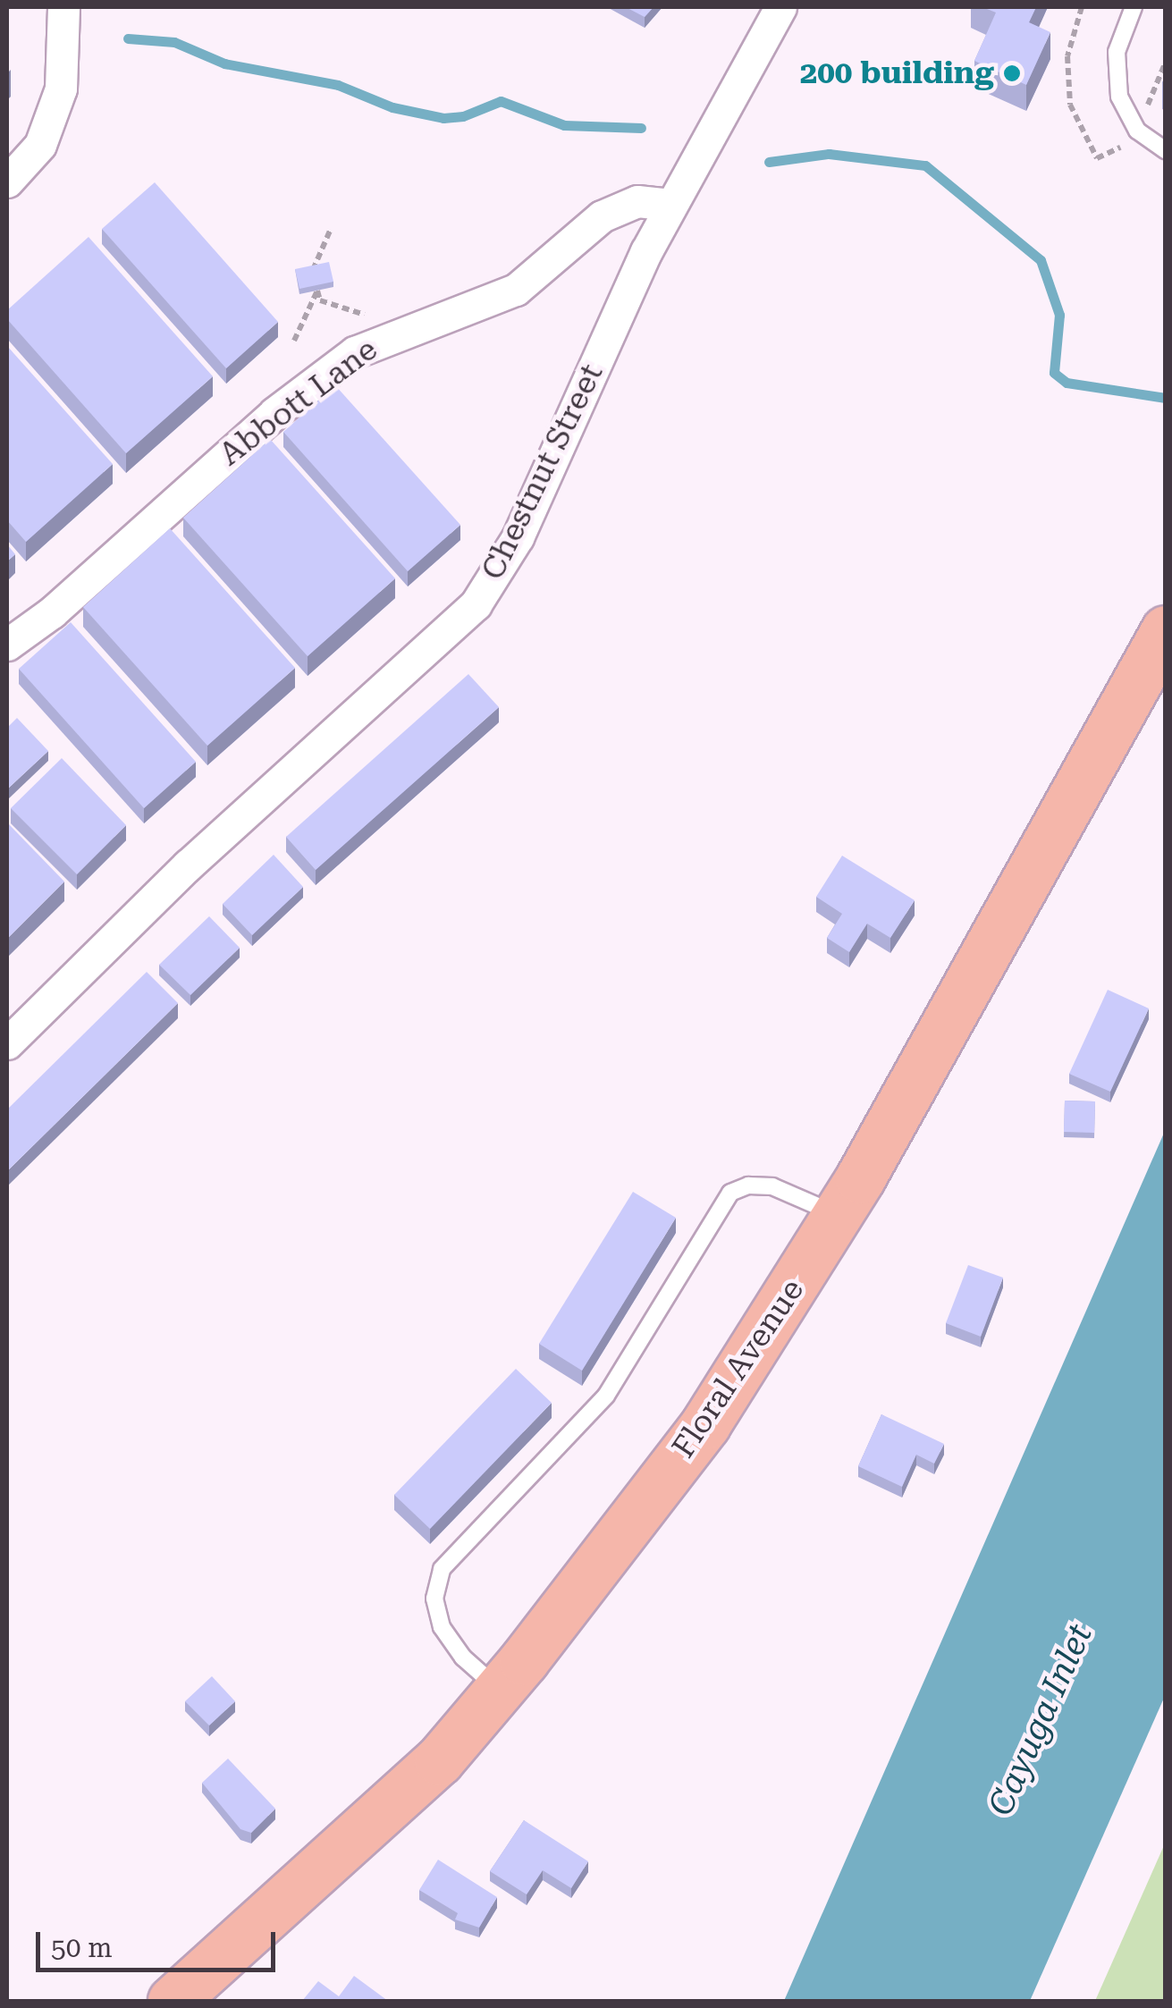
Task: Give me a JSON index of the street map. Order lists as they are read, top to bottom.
{
  "streets": {
    "main road": ["Floral Avenue"],
    "street": ["Abbott Lane", "Chestnut Street"]
  },
  "crossings": [
    ["Abbott Lane", "Chestnut Street"]
  ],
  "water": ["Cayuga Inlet"],
  "places": ["200 building"],
  "scale_bar": "50 m"
}
